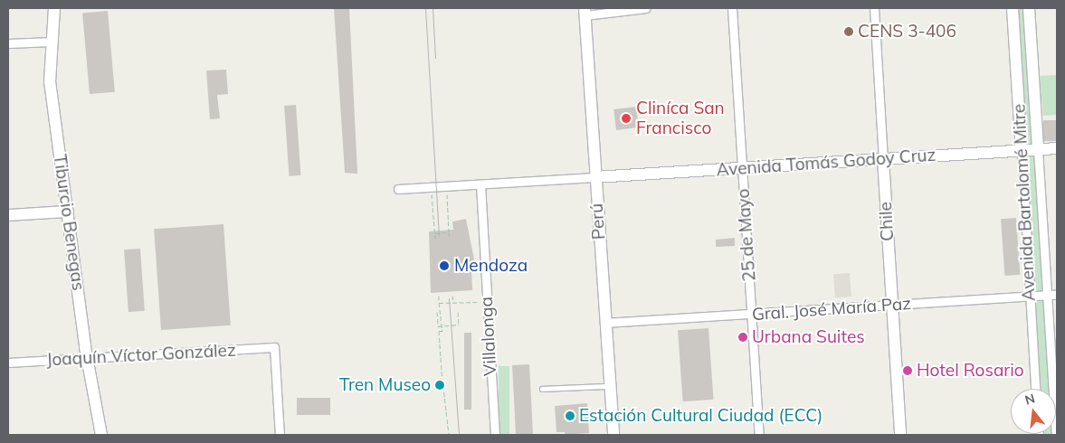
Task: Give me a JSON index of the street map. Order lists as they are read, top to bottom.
{
  "streets": {
    "street": [
      "Avenida Tomás Godoy Cruz",
      "Avenida Bartolomé Mitre",
      "Perú",
      "Chile",
      "Tiburcio Benegas",
      "25 de Mayo",
      "Gral. José María Paz",
      "Villalonga",
      "Joaquín Víctor González"
    ]
  },
  "crossings": [
    ["Avenida Tomás Godoy Cruz", "Avenida Bartolomé Mitre"],
    ["Avenida Tomás Godoy Cruz", "Perú"],
    ["Avenida Tomás Godoy Cruz", "Chile"],
    ["Avenida Tomás Godoy Cruz", "25 de Mayo"],
    ["Avenida Bartolomé Mitre", "Gral. José María Paz"],
    ["Perú", "Gral. José María Paz"],
    ["Chile", "Gral. José María Paz"],
    ["Tiburcio Benegas", "Joaquín Víctor González"],
    ["25 de Mayo", "Gral. José María Paz"]
  ],
  "places": [
    "CENS 3-406",
    "Cliníca San Francisco",
    "Mendoza",
    "Urbana Suites",
    "Hotel Rosario",
    "Tren Museo",
    "Estación Cultural Ciudad (ECC)"
  ],
  "north": "top"
}
